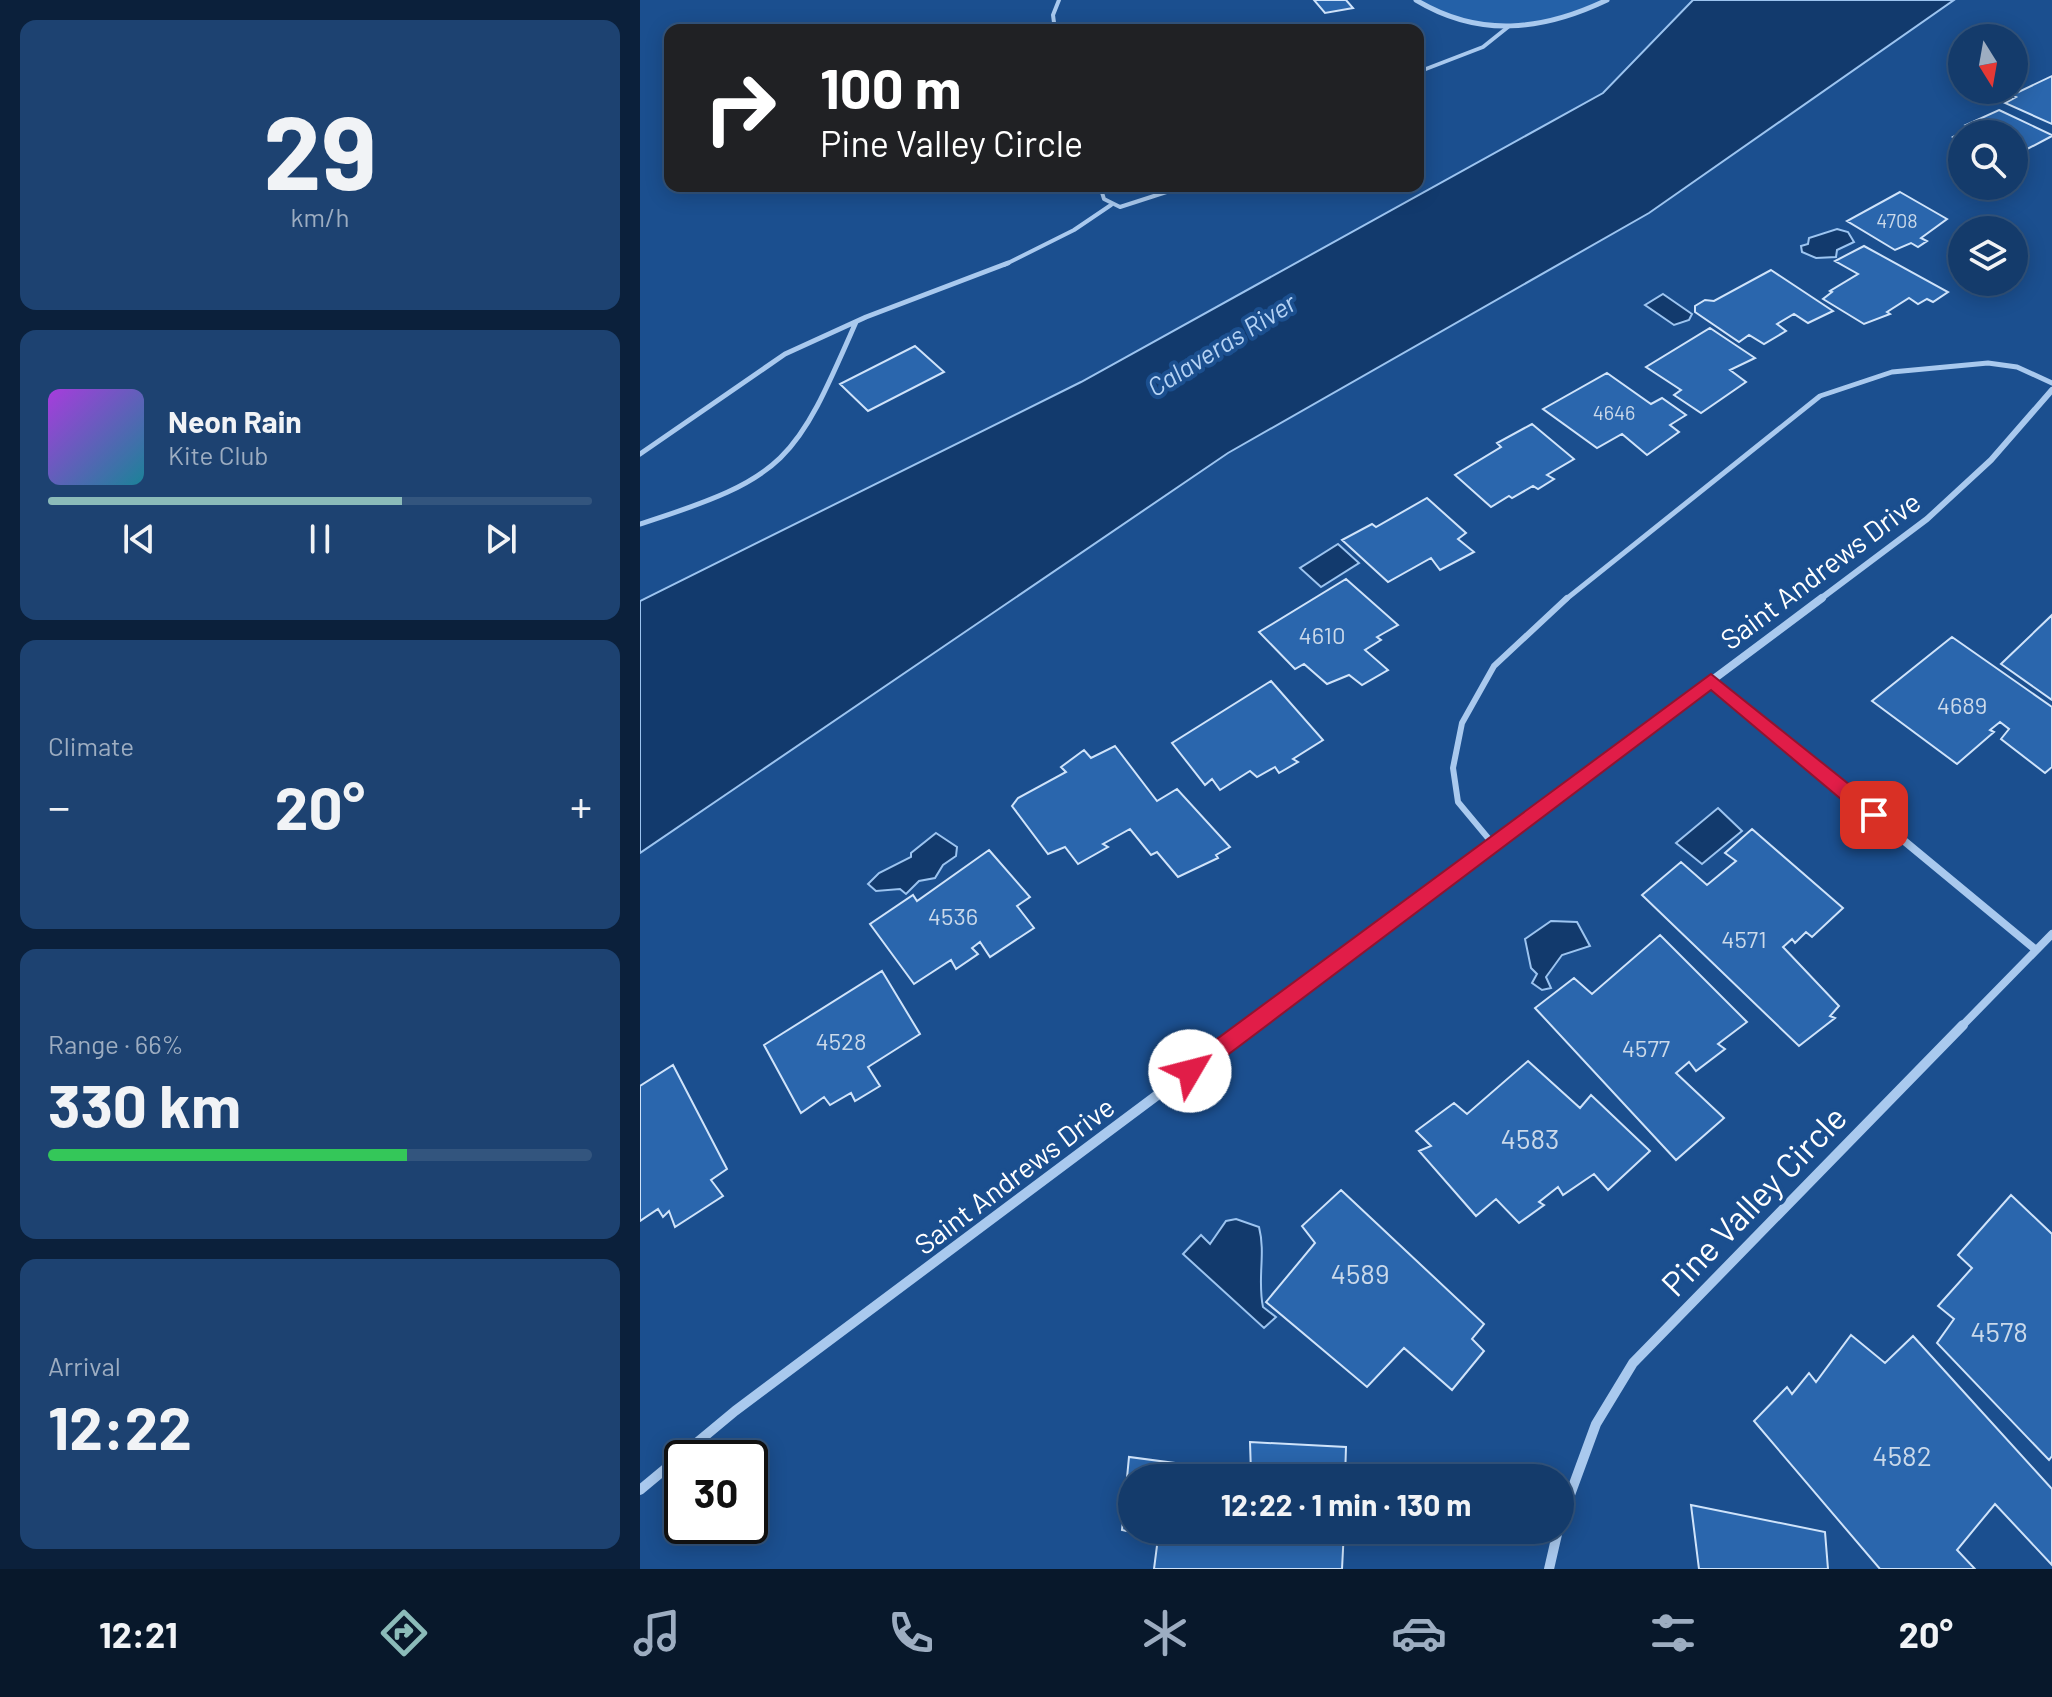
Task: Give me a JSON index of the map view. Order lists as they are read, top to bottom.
{
  "streets": {
    "street": ["Saint Andrews Drive", "Pine Valley Circle"]
  },
  "water": ["Calaveras River"],
  "house_numbers": [
    "4708",
    "4646",
    "4610",
    "4689",
    "4536",
    "4571",
    "4528",
    "4577",
    "4583",
    "4589",
    "4578",
    "4582"
  ],
  "north": "bottom",
  "page": {
    "tile": [
      ["29", "km/h"],
      "Climate",
      ["Range · 66%", "330 km"],
      ["Arrival", "12:22"]
    ],
    "turn": ["100 m", "Pine Valley Circle"],
    "song": ["Neon Rain", "Kite Club"],
    "heat": ["−", "20°", "+"],
    "limit": "30",
    "trip": "12:22 · 1 min · 130 m",
    "tabs": ["12:21", "20°"]
  }
}
